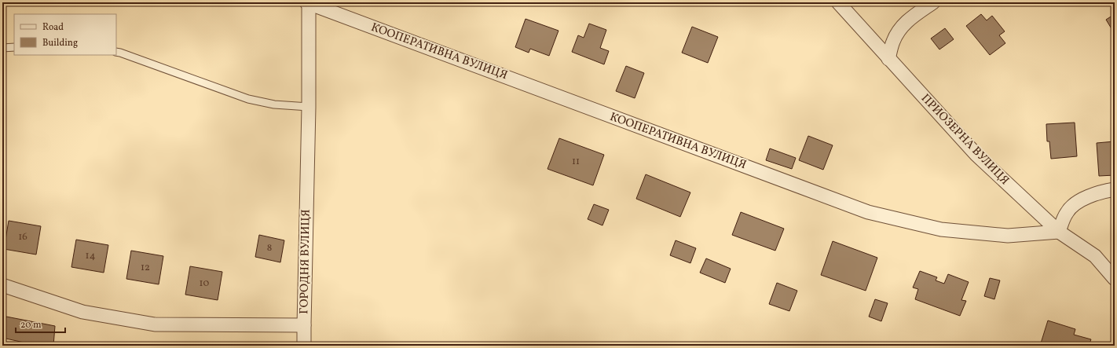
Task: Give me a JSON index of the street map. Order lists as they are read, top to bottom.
{
  "streets": {
    "street": ["КООПЕРАТИВНА ВУЛИЦЯ", "ПРИОЗЕРНА ВУЛИЦЯ", "ГОРОДНЯ ВУЛИЦЯ"]
  },
  "crossings": [
    ["КООПЕРАТИВНА ВУЛИЦЯ", "ПРИОЗЕРНА ВУЛИЦЯ"],
    ["КООПЕРАТИВНА ВУЛИЦЯ", "ГОРОДНЯ ВУЛИЦЯ"]
  ],
  "house_numbers": [
    "11",
    "16",
    "8",
    "14",
    "12",
    "10"
  ],
  "legend": ["Road", "Building"],
  "scale_bar": "20 m"
}
